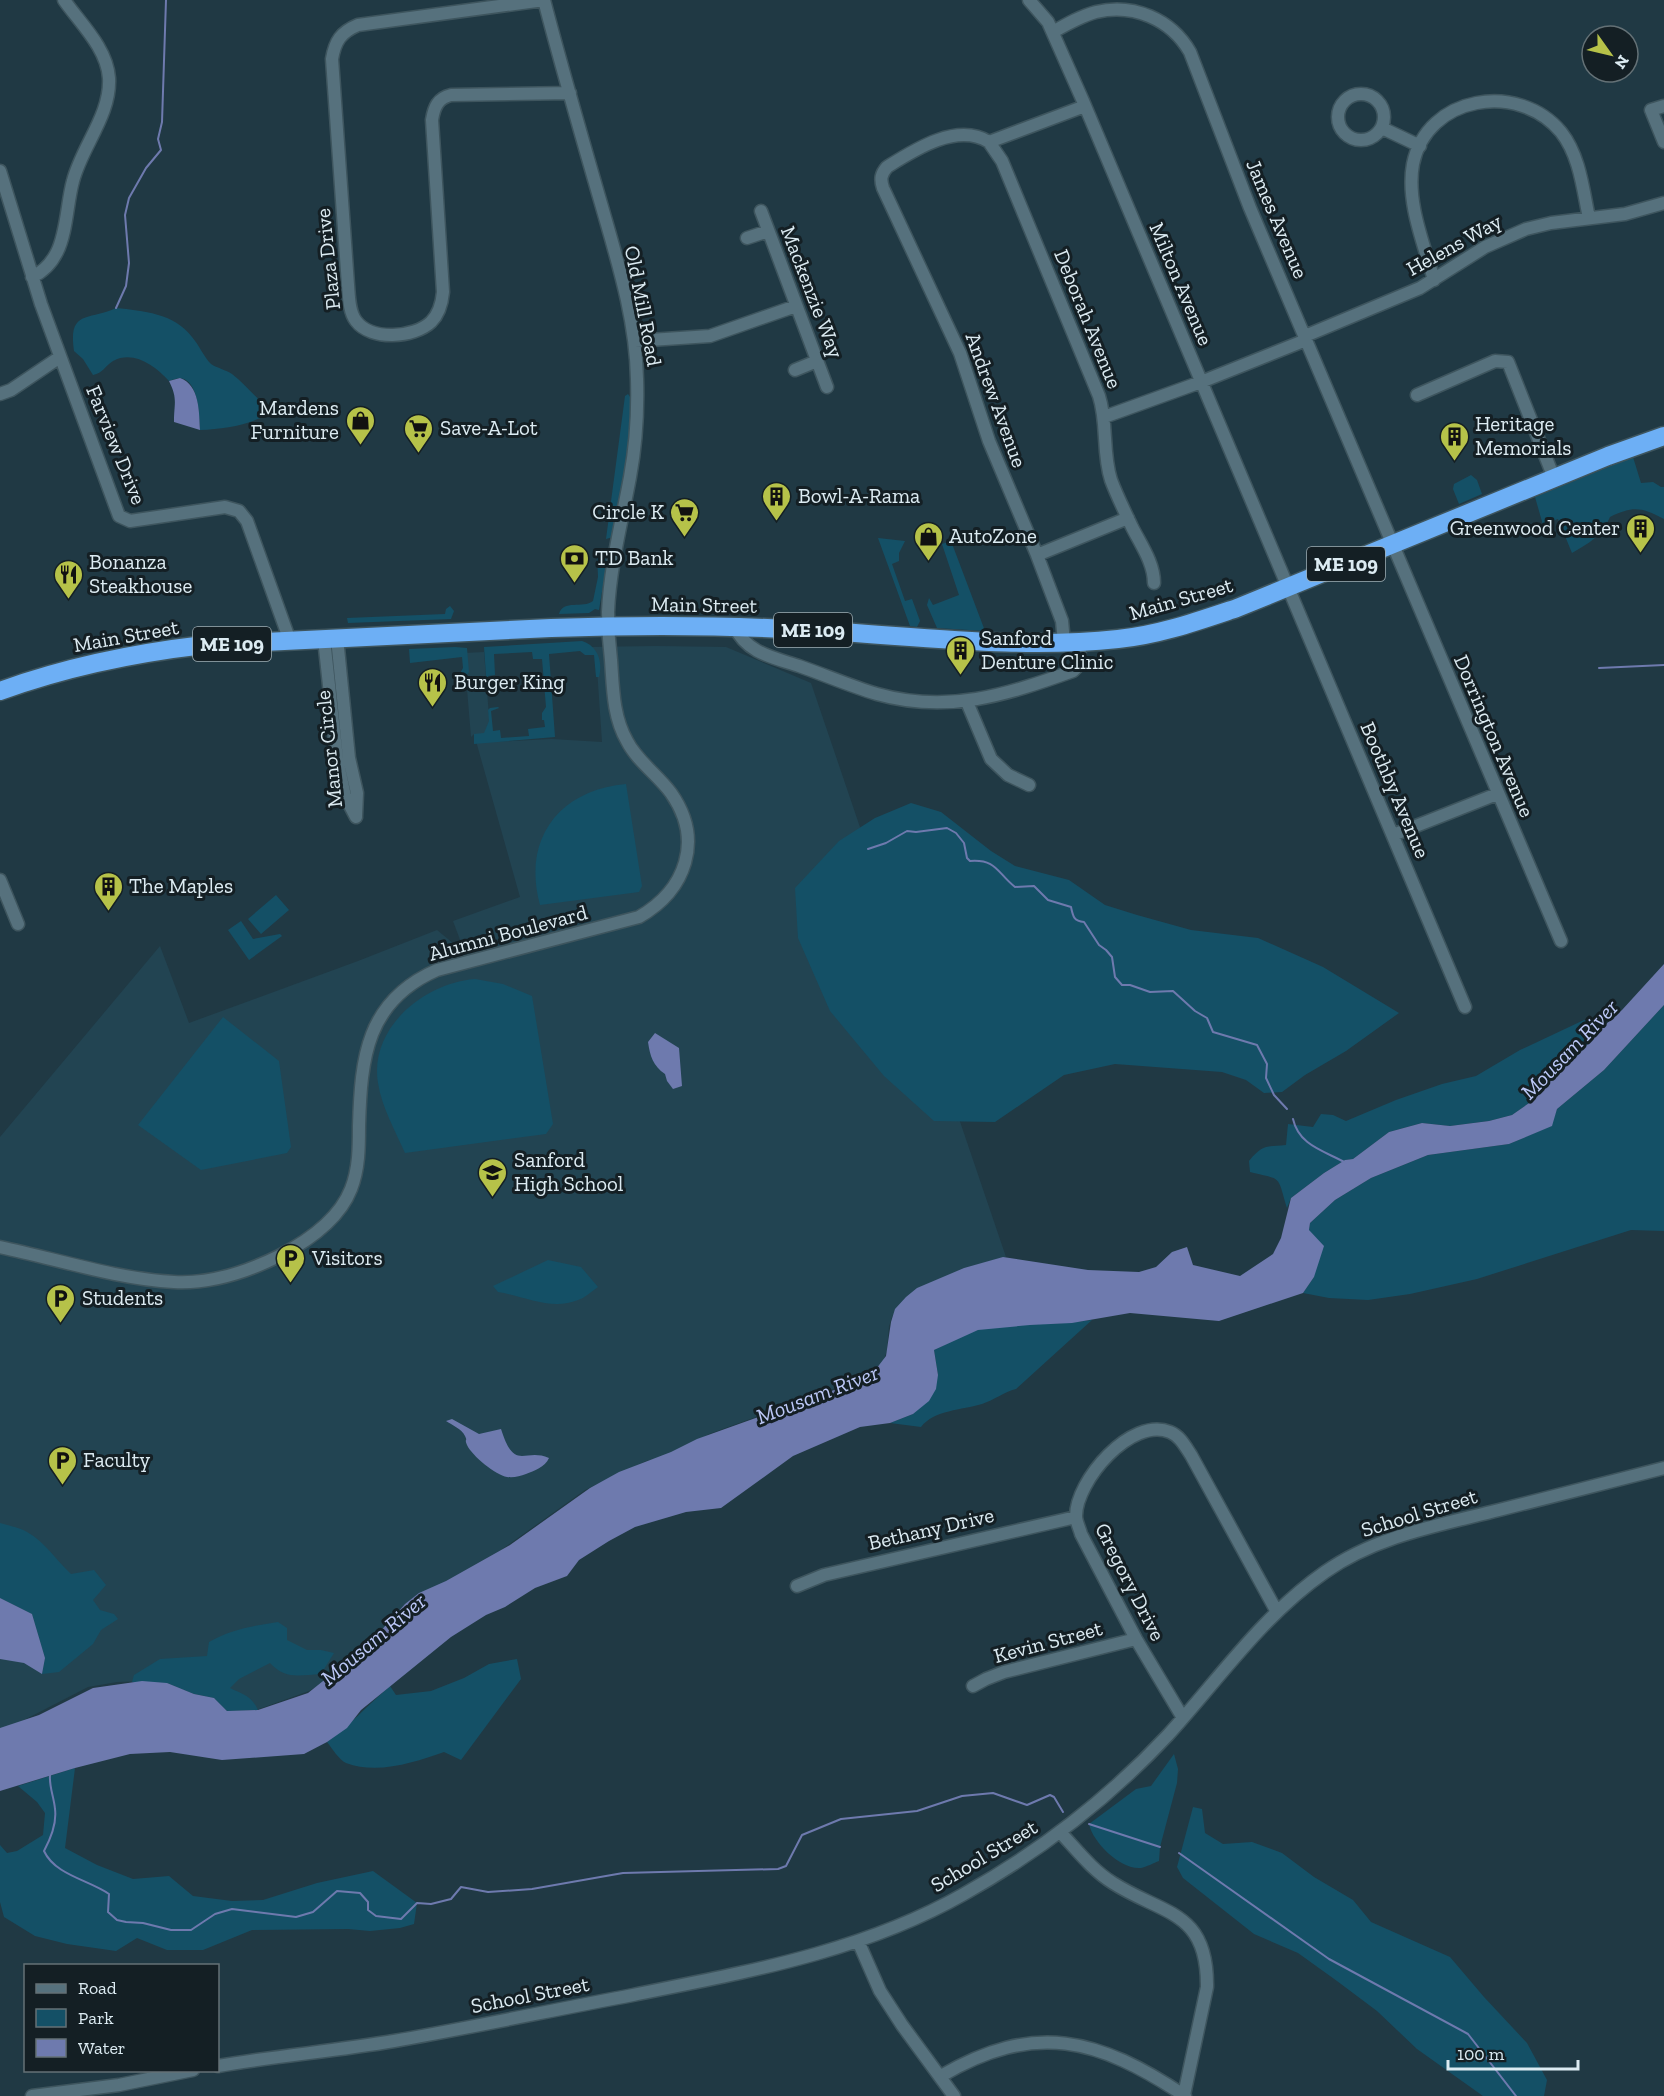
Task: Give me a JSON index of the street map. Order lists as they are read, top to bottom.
{
  "streets": {
    "highway": ["ME 109", "Main Street"],
    "street": [
      "James Avenue",
      "Helens Way",
      "Plaza Drive",
      "Milton Avenue",
      "Mackenzie Way",
      "Old Mill Road",
      "Deborah Avenue",
      "Andrew Avenue",
      "Farview Drive",
      "Dorrington Avenue",
      "Manor Circle",
      "Boothby Avenue",
      "Alumni Boulevard",
      "School Street",
      "Bethany Drive",
      "Gregory Drive",
      "Kevin Street"
    ]
  },
  "crossings": [
    ["James Avenue", "Helens Way"],
    ["James Avenue", "Milton Avenue"],
    ["James Avenue", "Main Street"],
    ["James Avenue", "Dorrington Avenue"],
    ["Helens Way", "Milton Avenue"],
    ["Helens Way", "Deborah Avenue"],
    ["Plaza Drive", "Old Mill Road"],
    ["Milton Avenue", "Main Street"],
    ["Milton Avenue", "Boothby Avenue"],
    ["Old Mill Road", "Main Street"],
    ["Old Mill Road", "Alumni Boulevard"],
    ["Deborah Avenue", "Andrew Avenue"],
    ["Andrew Avenue", "Main Street"],
    ["Farview Drive", "Main Street"],
    ["Main Street", "Dorrington Avenue"],
    ["Main Street", "Manor Circle"],
    ["Main Street", "Boothby Avenue"],
    ["Main Street", "Alumni Boulevard"],
    ["School Street", "Gregory Drive"],
    ["Bethany Drive", "Gregory Drive"],
    ["Gregory Drive", "Kevin Street"]
  ],
  "water": ["Mousam River"],
  "places": {
    "shop": ["Mardens Furniture", "AutoZone"],
    "supermarket": ["Save-A-Lot", "Circle K"],
    "building": [
      "Heritage Memorials",
      "Bowl-A-Rama",
      "Greenwood Center",
      "Sanford Denture Clinic",
      "The Maples"
    ],
    "bank": ["TD Bank"],
    "restaurant": ["Bonanza Steakhouse", "Burger King"],
    "school or university": ["Sanford High School"],
    "parking": ["Visitors", "Students", "Faculty"]
  },
  "legend": ["Road", "Park", "Water"],
  "scale_bar": "100 m",
  "north": "bottom right"
}
